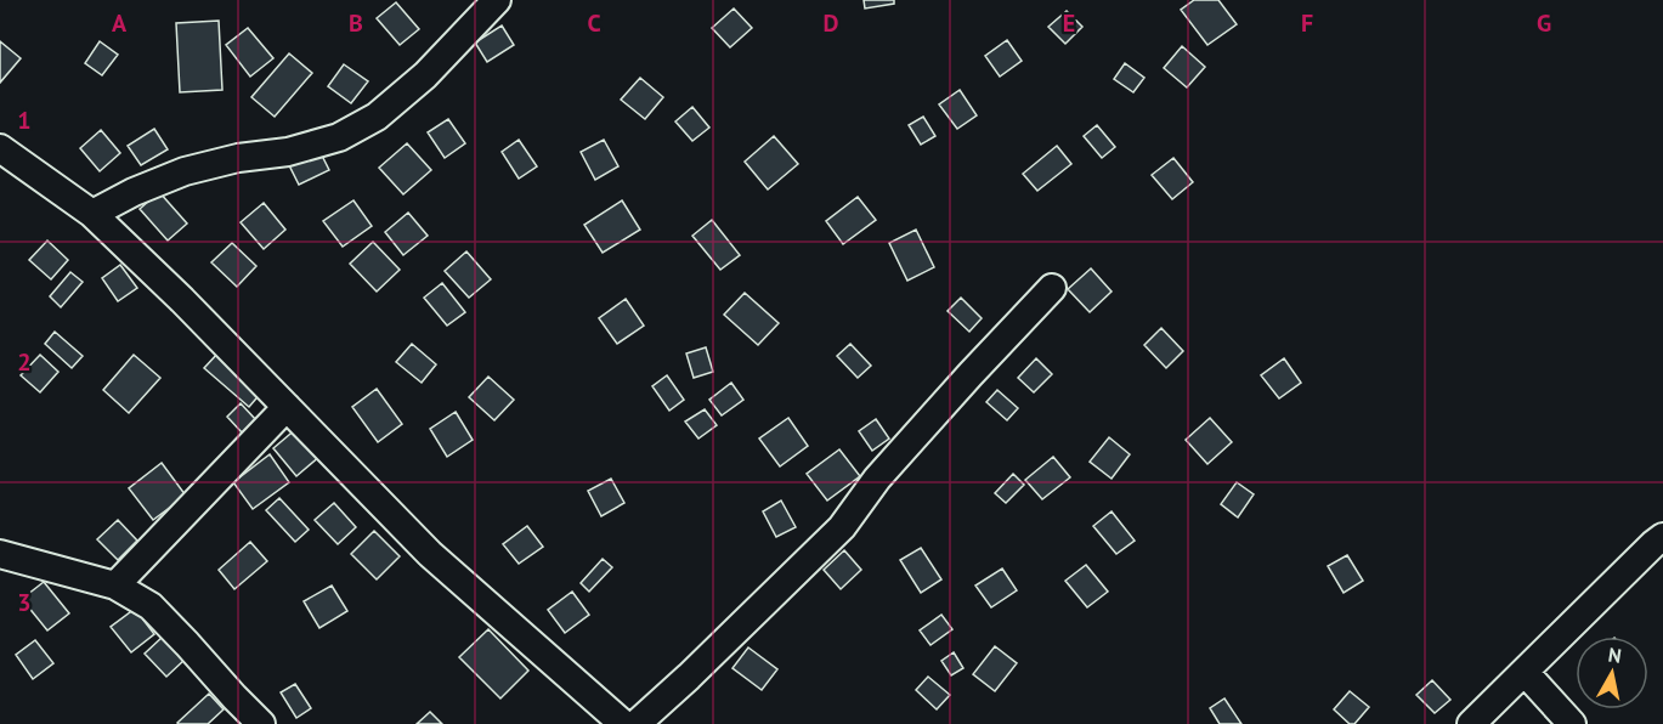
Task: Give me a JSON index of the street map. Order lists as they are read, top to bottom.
{
  "north": "top",
  "grid": {
    "columns": [
      "A",
      "B",
      "C",
      "D",
      "E",
      "F",
      "G"
    ],
    "rows": ["1", "2", "3"]
  }
}
